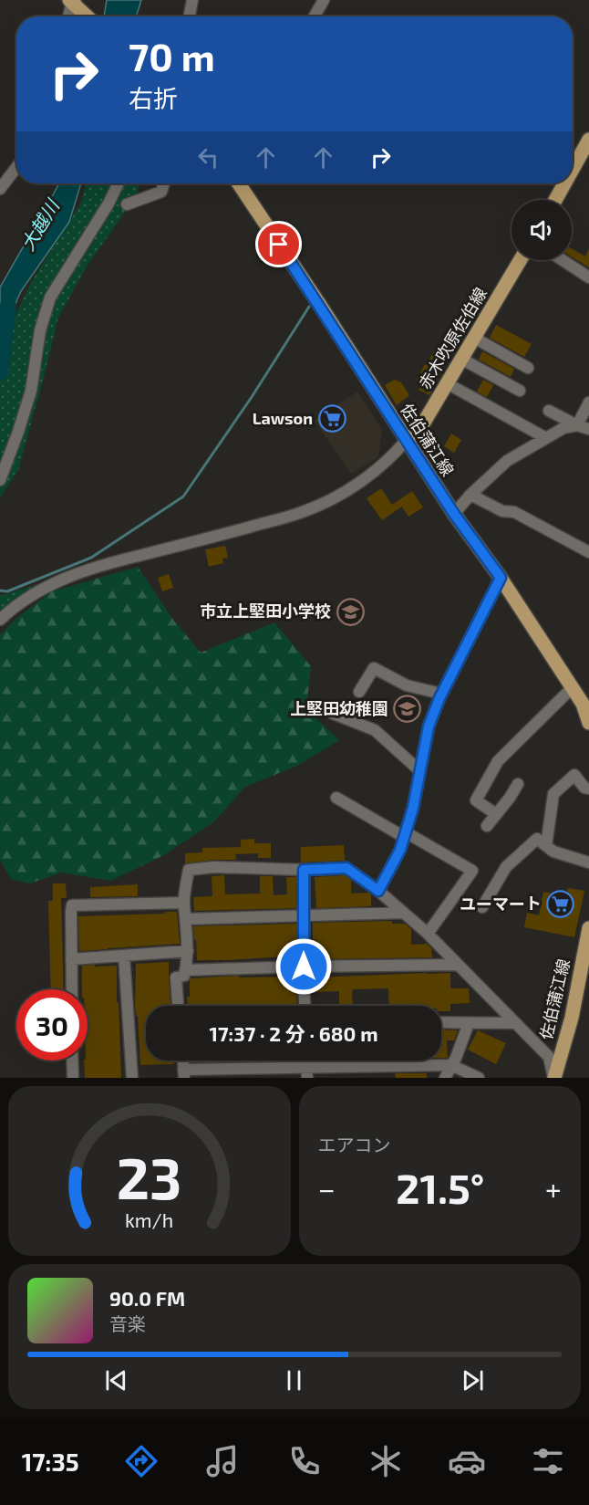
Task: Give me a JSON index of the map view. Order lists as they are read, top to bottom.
{
  "streets": {
    "main road": ["赤木吹原佐伯線", "佐伯蒲江線"]
  },
  "crossings": [
    ["赤木吹原佐伯線", "佐伯蒲江線"]
  ],
  "water": ["大越川"],
  "places": {
    "supermarket": ["Lawson", "ユーマート"],
    "school or university": ["市立上堅田小学校", "上堅田幼稚園"]
  },
  "page": {
    "turn": ["70 m", "右折"],
    "limit": "30",
    "trip": "17:37 · 2 分 · 680 m",
    "tile": "エアコン",
    "heat": ["−", "21.5°", "+"],
    "song": ["90.0 FM", "音楽"],
    "tabs": "17:35",
    "gauge": ["23", "km/h"]
  }
}
